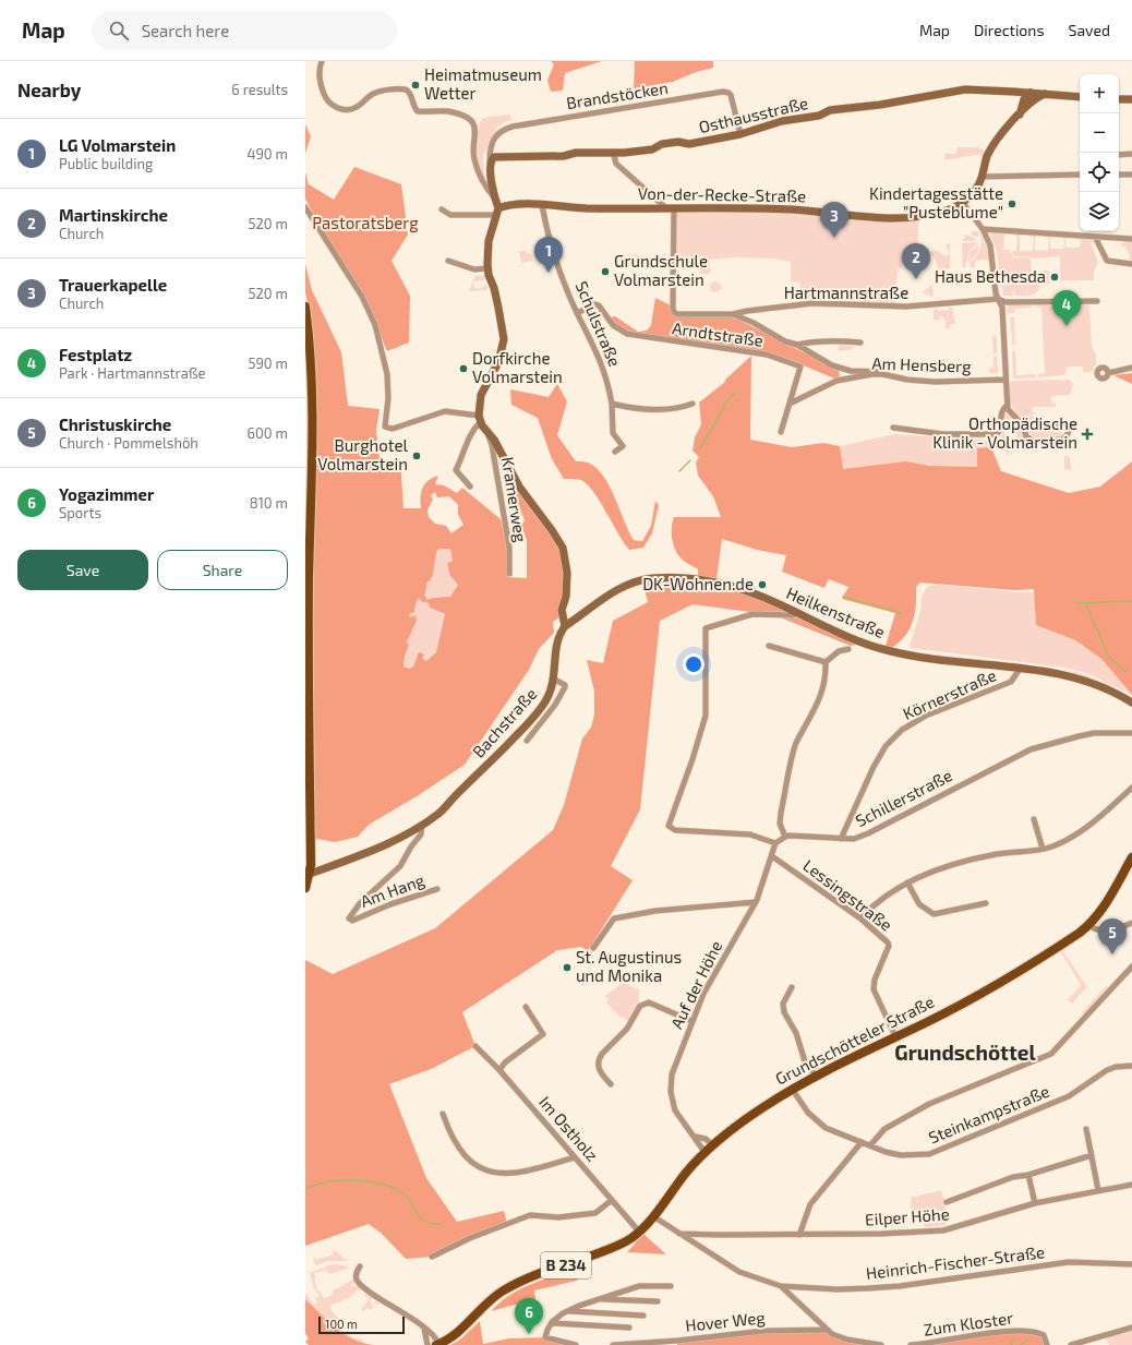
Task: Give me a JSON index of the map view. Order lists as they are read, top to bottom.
{
  "streets": {
    "main road": ["Grundschötteler Straße", "B 234"],
    "street": [
      "Brandstöcken",
      "Osthausstraße",
      "Von-der-Recke-Straße",
      "Hartmannstraße",
      "Schulstraße",
      "Arndtstraße",
      "Am Hensberg",
      "Kramerweg",
      "Heilkenstraße",
      "Körnerstraße",
      "Bachstraße",
      "Schillerstraße",
      "Am Hang",
      "Lessingstraße",
      "Auf der Höhe",
      "Steinkampstraße",
      "Im Ostholz",
      "Eilper Höhe",
      "Heinrich-Fischer-Straße",
      "Hover Weg",
      "Zum Kloster"
    ]
  },
  "crossings": [
    ["Brandstöcken", "Osthausstraße"],
    ["Osthausstraße", "Von-der-Recke-Straße"],
    ["Von-der-Recke-Straße", "Hartmannstraße"],
    ["Von-der-Recke-Straße", "Schulstraße"],
    ["Schulstraße", "Arndtstraße"],
    ["Arndtstraße", "Am Hensberg"],
    ["Kramerweg", "Bachstraße"],
    ["Heilkenstraße", "Körnerstraße"],
    ["Heilkenstraße", "Bachstraße"],
    ["Körnerstraße", "Schillerstraße"],
    ["Bachstraße", "Am Hang"],
    ["Lessingstraße", "Auf der Höhe"],
    ["Lessingstraße", "Grundschötteler Straße"],
    ["Auf der Höhe", "Grundschötteler Straße"],
    ["Grundschötteler Straße", "Steinkampstraße"],
    ["Grundschötteler Straße", "Im Ostholz"]
  ],
  "districts": ["Grundschöttel"],
  "parks": ["Pastoratsberg"],
  "places": {
    "other": [
      "Heimatmuseum Wetter",
      "Kindertagesstätte \"Pusteblume\"",
      "Grundschule Volmarstein",
      "Haus Bethesda",
      "Dorfkirche Volmarstein",
      "Burghotel Volmarstein",
      "DK-Wohnen.de",
      "St. Augustinus und Monika"
    ],
    "health": ["Orthopädische Klinik - Volmarstein"]
  },
  "scale_bar": "100 m",
  "page": {
    "header": "Map",
    "search": "Search here",
    "nav": ["Map", "Directions", "Saved"],
    "heading": ["Nearby", "6 results"],
    "map_buttons": ["+", "−"],
    "list": [
      {
        "mark": "1",
        "name": "LG Volmarstein",
        "note": "Public building",
        "value": "490 m"
      },
      {
        "mark": "2",
        "name": "Martinskirche",
        "note": "Church",
        "value": "520 m"
      },
      {
        "mark": "3",
        "name": "Trauerkapelle",
        "note": "Church",
        "value": "520 m"
      },
      {
        "mark": "4",
        "name": "Festplatz",
        "note": "Park · Hartmannstraße",
        "value": "590 m"
      },
      {
        "mark": "5",
        "name": "Christuskirche",
        "note": "Church · Pommelshöh",
        "value": "600 m"
      },
      {
        "mark": "6",
        "name": "Yogazimmer",
        "note": "Sports",
        "value": "810 m"
      }
    ],
    "pins": [
      "3",
      "1",
      "2",
      "4",
      "5",
      "6"
    ],
    "buttons": ["Save", "Share"],
    "scale": "100 m"
  }
}
